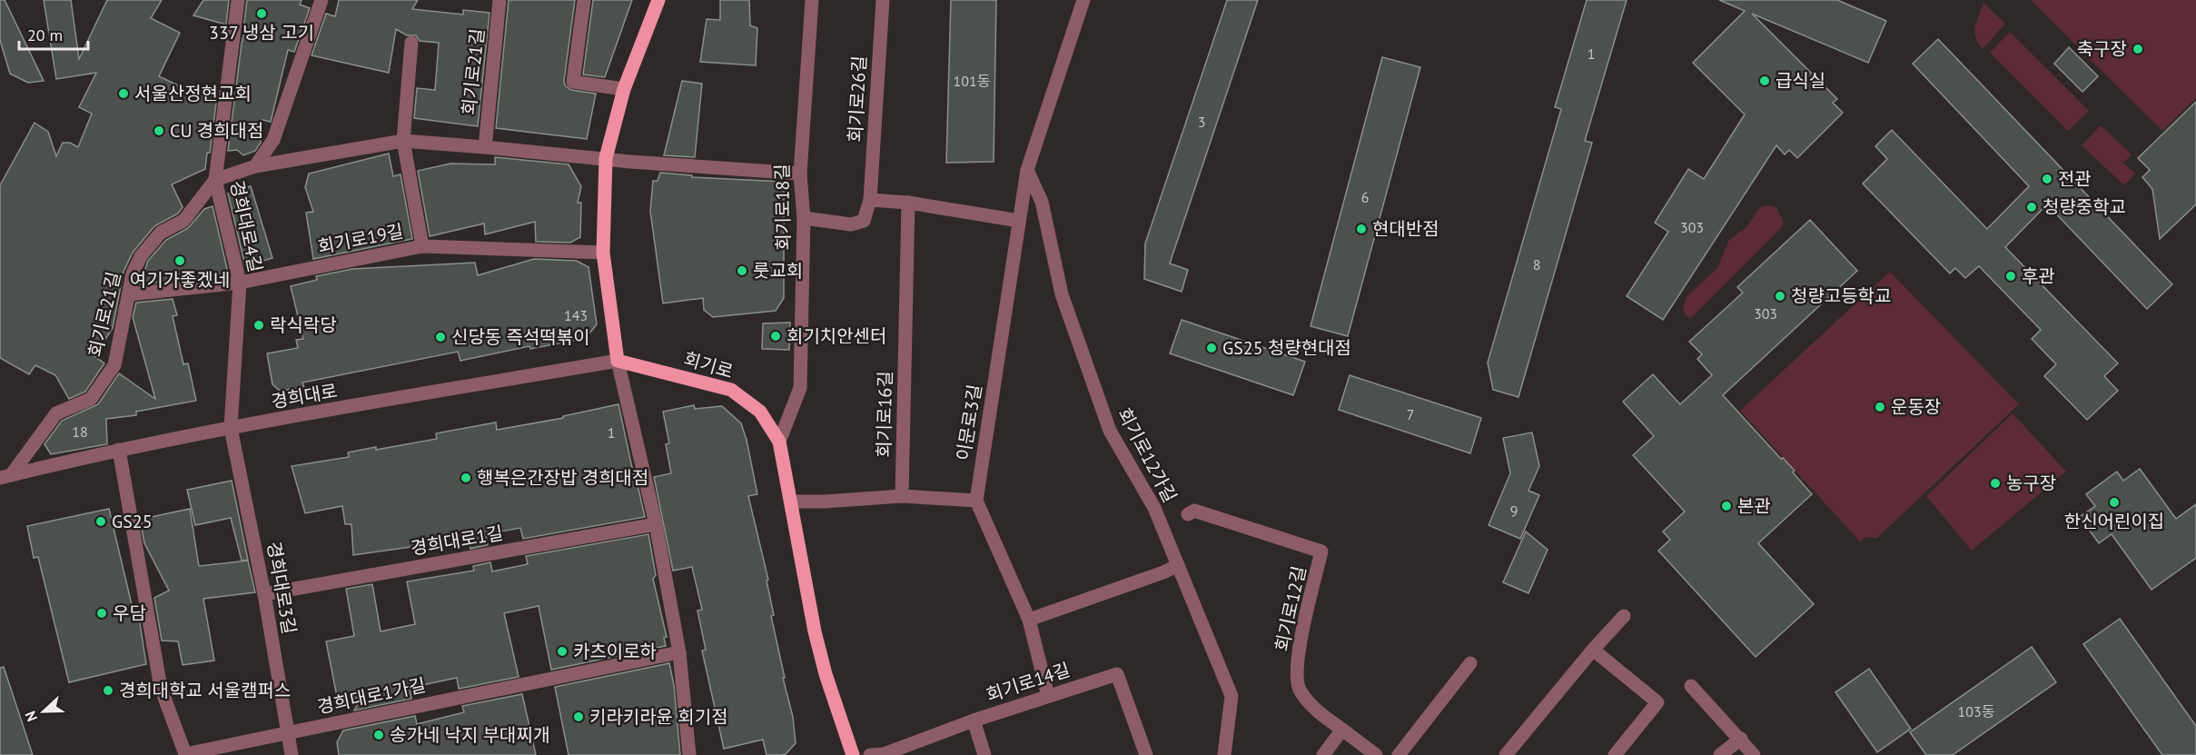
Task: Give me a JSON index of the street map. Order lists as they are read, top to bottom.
{
  "streets": {
    "main road": ["회기로"],
    "street": [
      "회기로21길",
      "회기로26길",
      "회기로18길",
      "경희대로4길",
      "회기로19길",
      "경희대로",
      "회기로16길",
      "이문로3길",
      "회기로12가길",
      "경희대로1길",
      "경희대로3길",
      "회기로12길",
      "회기로14길",
      "경희대로1가길"
    ]
  },
  "crossings": [
    ["회기로21길", "경희대로4길"],
    ["회기로21길", "회기로19길"],
    ["회기로21길", "경희대로"],
    ["회기로18길", "회기로"],
    ["경희대로4길", "회기로19길"],
    ["경희대로4길", "경희대로"],
    ["경희대로4길", "경희대로3길"],
    ["회기로", "경희대로"],
    ["경희대로", "경희대로3길"],
    ["경희대로", "경희대로1가길"],
    ["이문로3길", "회기로12가길"],
    ["경희대로1길", "경희대로3길"],
    ["경희대로3길", "경희대로1가길"]
  ],
  "places": [
    "337 냉삼 고기",
    "축구장",
    "급식실",
    "서울산정현교회",
    "CU 경희대점",
    "전관",
    "청량중학교",
    "현대반점",
    "여기가좋겠네",
    "룻교회",
    "후관",
    "청량고등학교",
    "락식락당",
    "회기치안센터",
    "신당동 즉석떡볶이",
    "GS25 청량현대점",
    "운동장",
    "행복은간장밥 경희대점",
    "농구장",
    "한신어린이집",
    "본관",
    "GS25",
    "우담",
    "카츠이로하",
    "경희대학교 서울캠퍼스",
    "키라키라윤 회기점",
    "송가네 낙지 부대찌개"
  ],
  "house_numbers": [
    "1",
    "101동",
    "3",
    "6",
    "303",
    "8",
    "303",
    "143",
    "7",
    "18",
    "1",
    "9",
    "103동"
  ],
  "scale_bar": "20 m",
  "north": "left"
}
